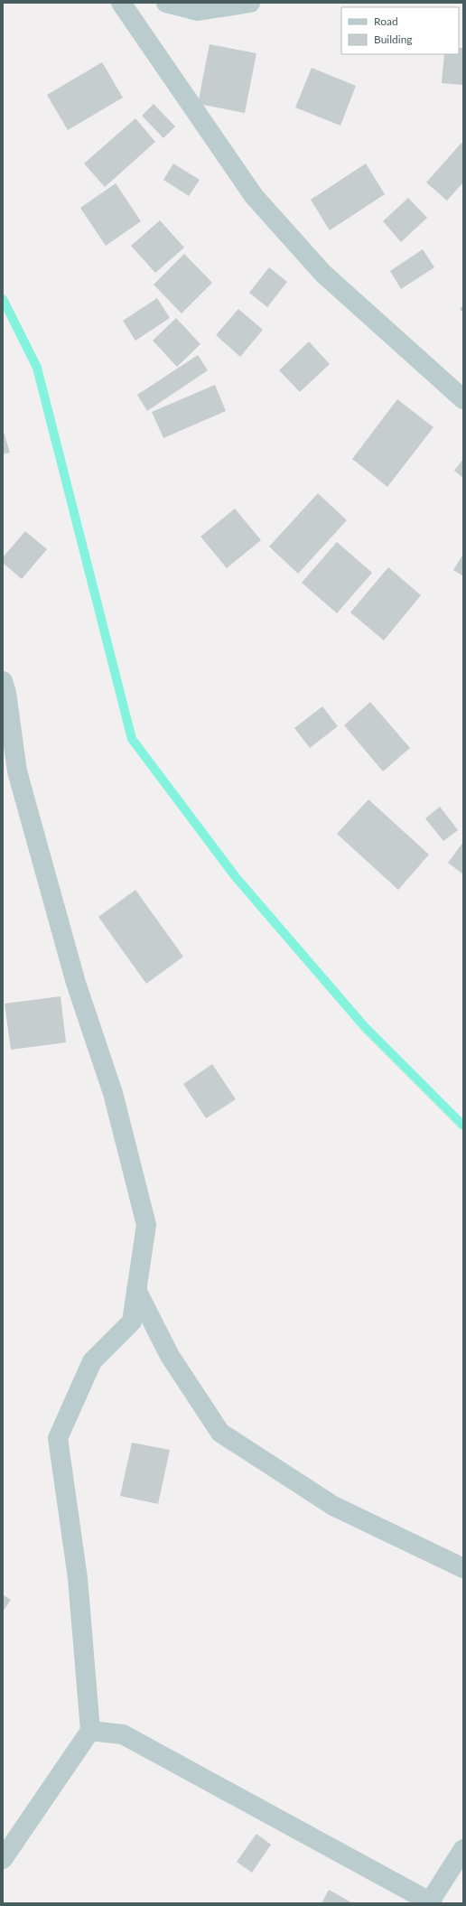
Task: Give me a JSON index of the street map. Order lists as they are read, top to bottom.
{
  "legend": ["Road", "Building"]
}
